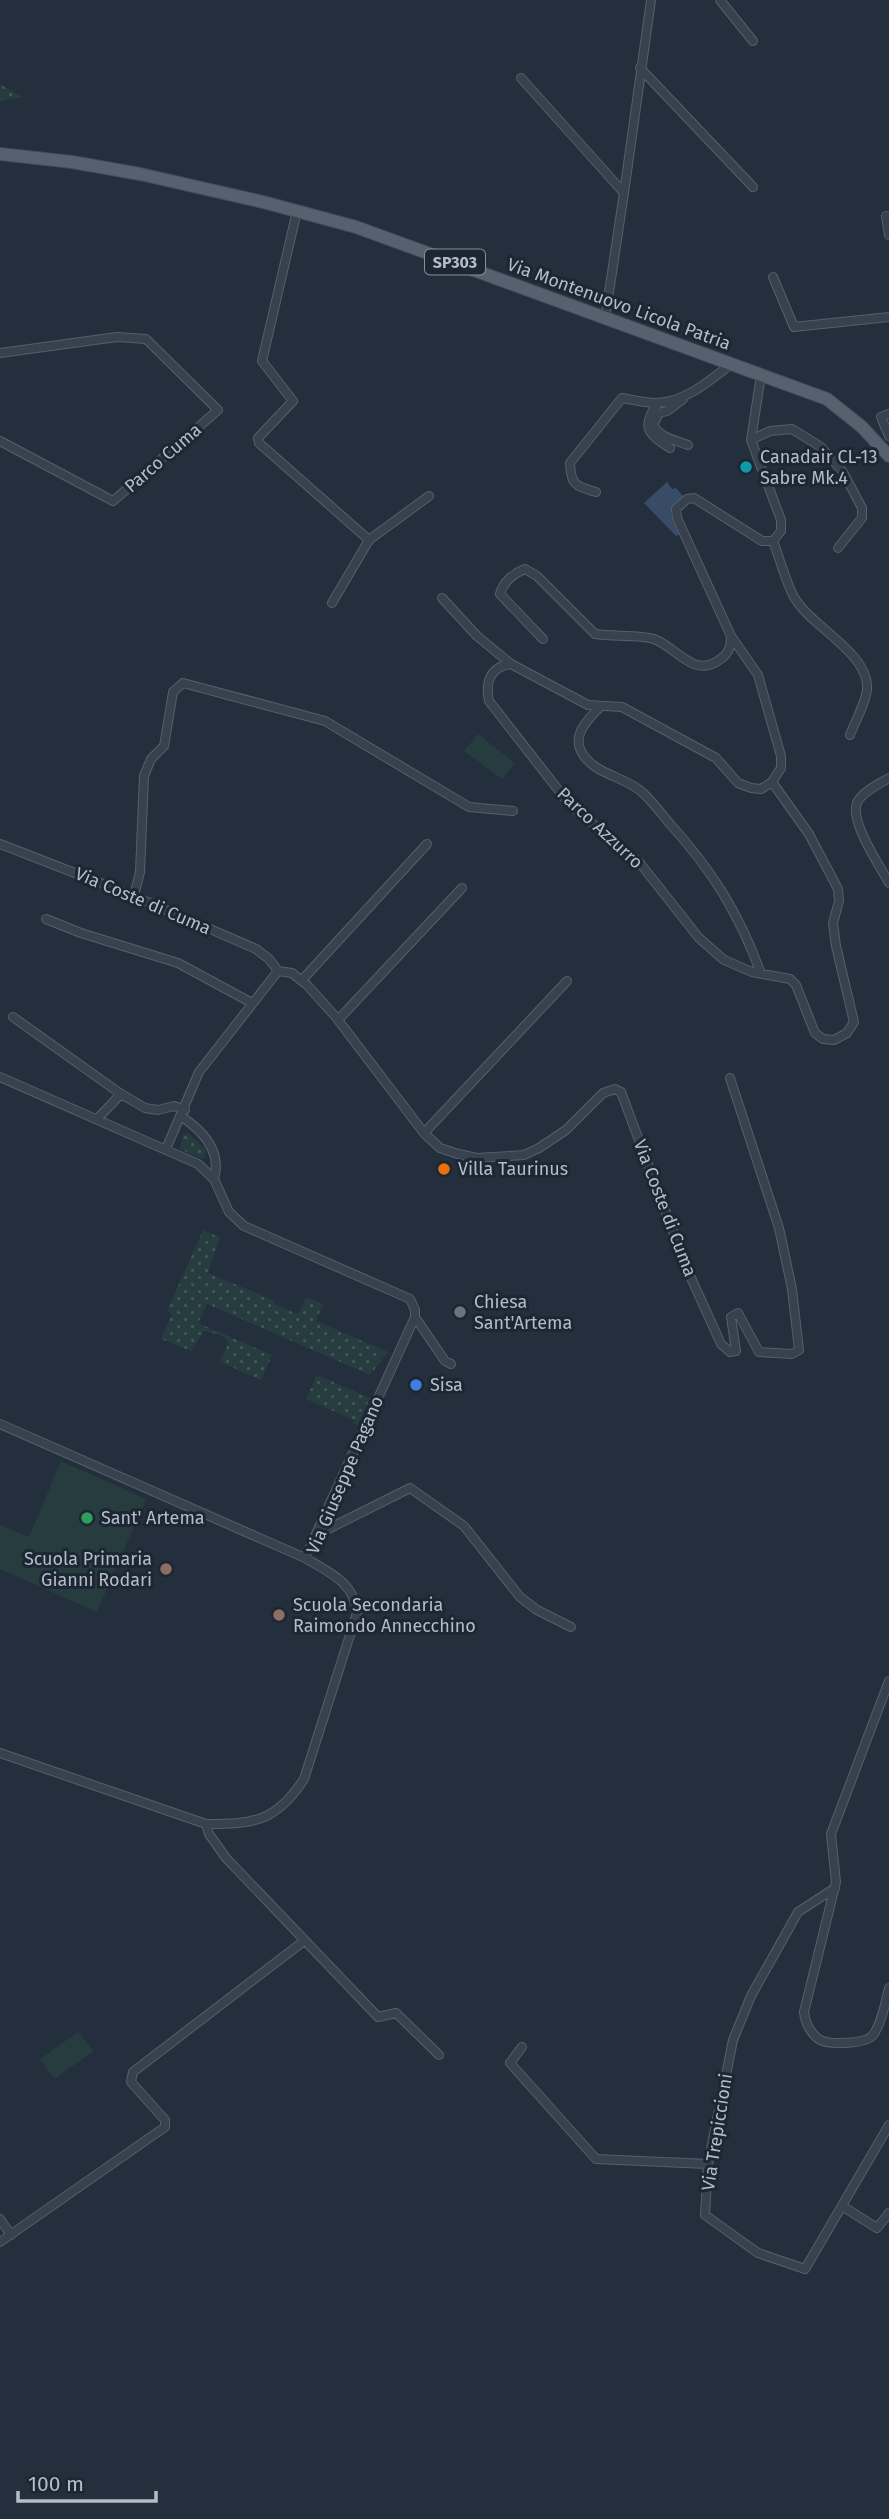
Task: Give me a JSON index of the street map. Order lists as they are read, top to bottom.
{
  "streets": {
    "main road": ["SP303", "Via Montenuovo Licola Patria"],
    "street": [
      "Parco Cuma",
      "Parco Azzurro",
      "Via Coste di Cuma",
      "Via Giuseppe Pagano",
      "Via Trepiccioni"
    ]
  },
  "places": [
    "Canadair CL-13 Sabre Mk.4",
    "Villa Taurinus",
    "Chiesa Sant'Artema",
    "Sisa",
    "Sant' Artema",
    "Scuola Primaria Gianni Rodari",
    "Scuola Secondaria Raimondo Annecchino"
  ],
  "scale_bar": "100 m"
}
